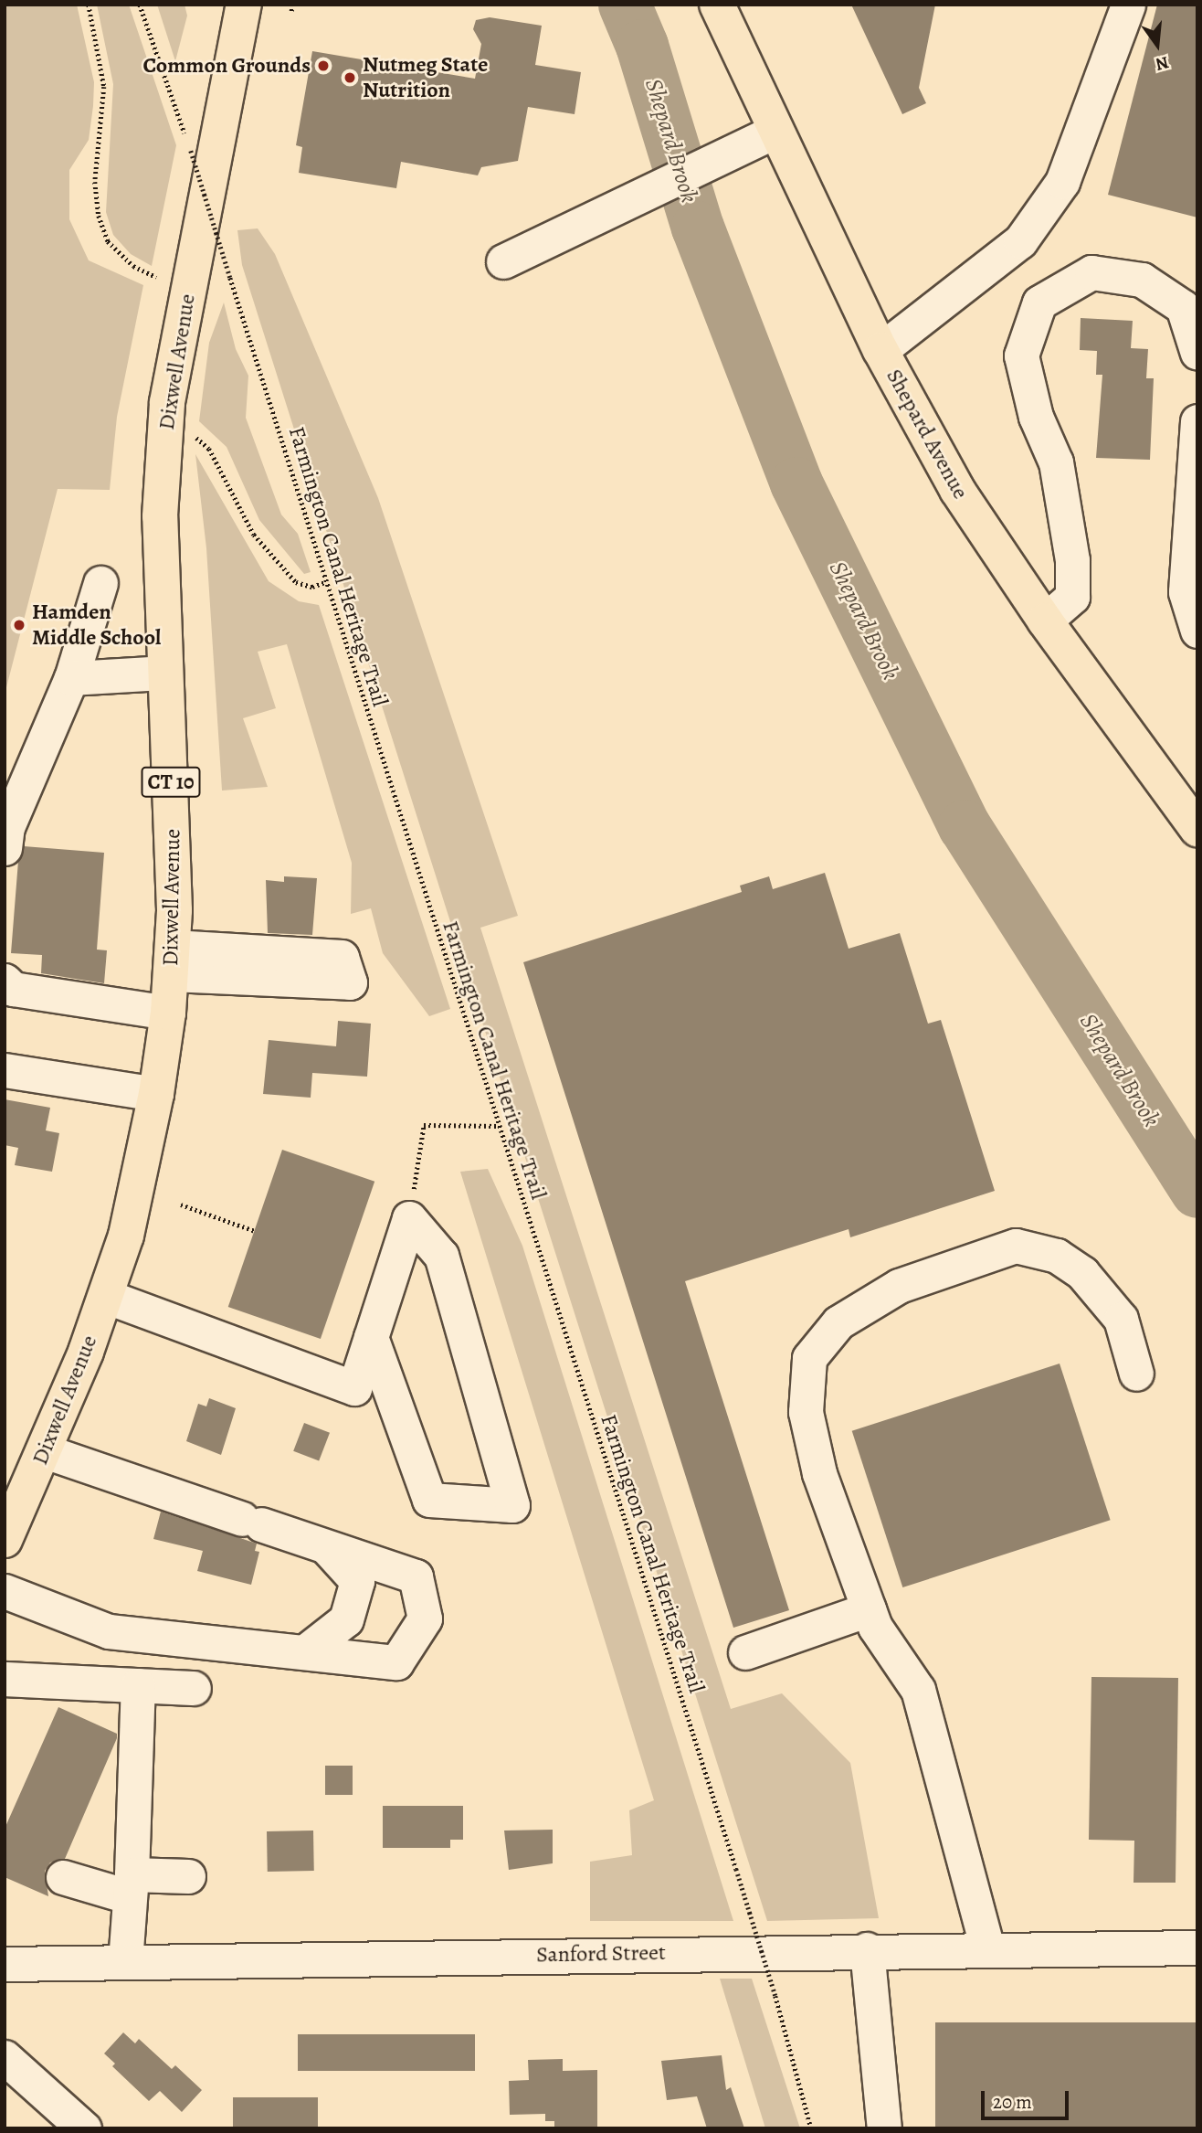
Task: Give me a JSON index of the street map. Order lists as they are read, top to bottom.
{
  "streets": {
    "main road": ["Dixwell Avenue", "Shepard Avenue", "CT 10"],
    "street": ["Sanford Street"],
    "path": ["Farmington Canal Heritage Trail"]
  },
  "water": ["Shepard Brook"],
  "places": ["Common Grounds", "Nutmeg State Nutrition", "Hamden Middle School"],
  "scale_bar": "20 m",
  "north": "bottom"
}
